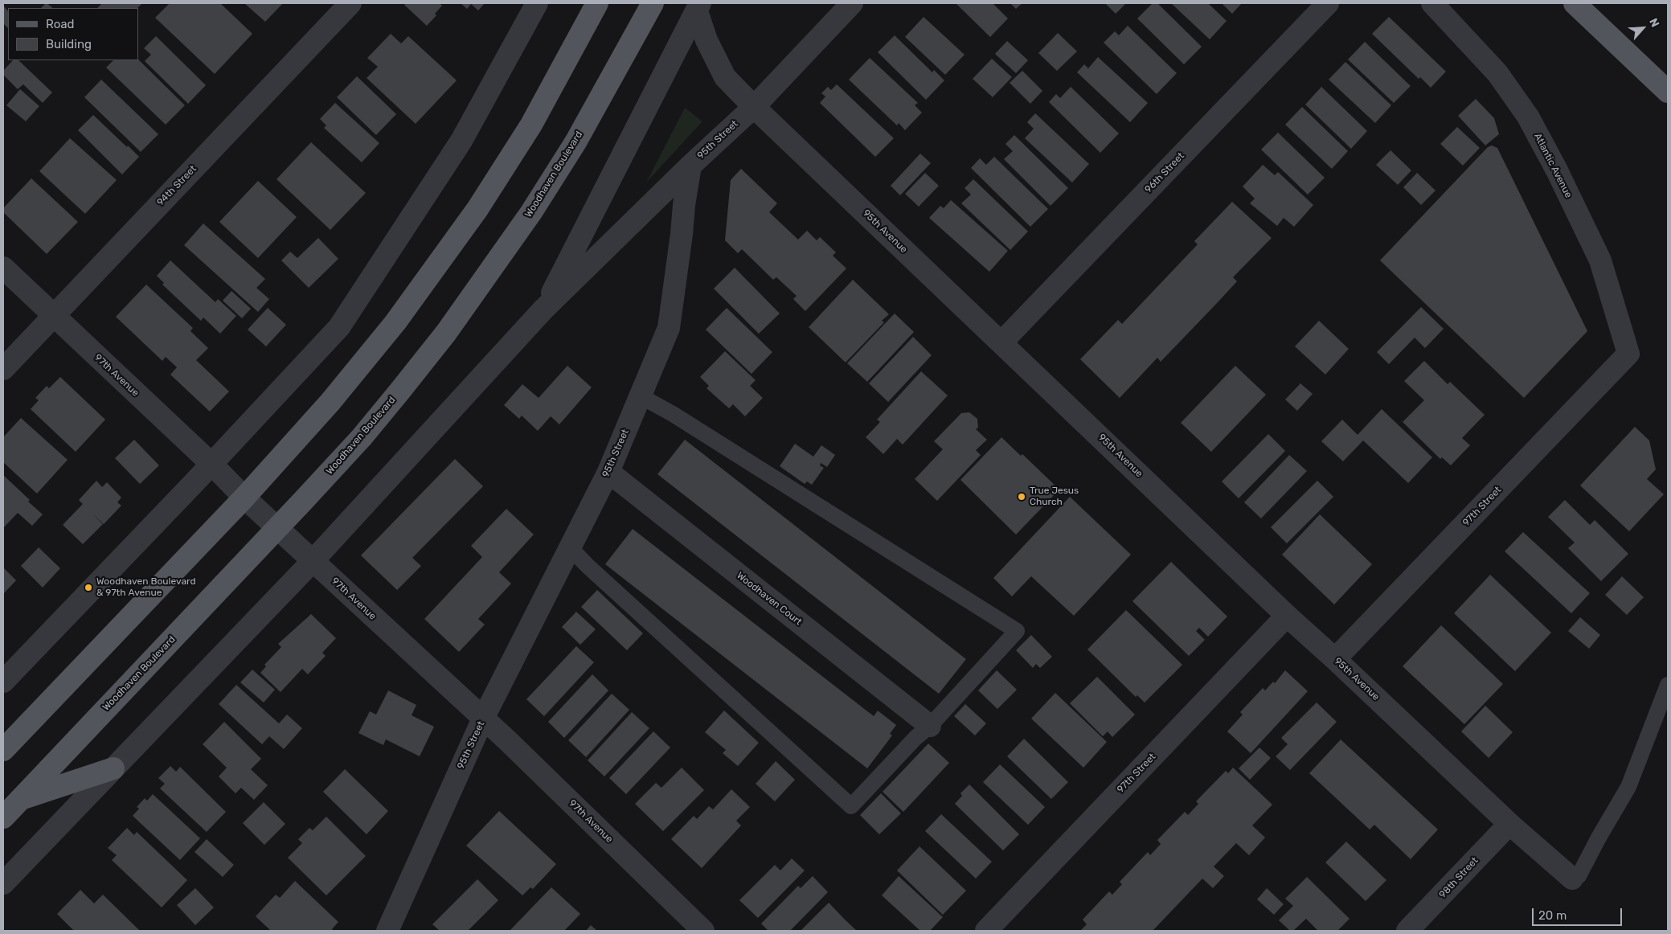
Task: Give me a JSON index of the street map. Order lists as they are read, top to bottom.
{
  "streets": {
    "main road": ["Woodhaven Boulevard"],
    "street": [
      "95th Street",
      "Atlantic Avenue",
      "96th Street",
      "94th Street",
      "95th Avenue",
      "97th Avenue",
      "97th Street",
      "Woodhaven Court",
      "98th Street"
    ]
  },
  "crossings": [
    ["95th Street", "95th Avenue"],
    ["95th Street", "97th Avenue"],
    ["95th Street", "Woodhaven Court"],
    ["Atlantic Avenue", "97th Street"],
    ["96th Street", "95th Avenue"],
    ["Woodhaven Boulevard", "97th Avenue"],
    ["94th Street", "97th Avenue"],
    ["95th Avenue", "97th Street"],
    ["95th Avenue", "98th Street"]
  ],
  "places": ["True Jesus Church", "Woodhaven Boulevard & 97th Avenue"],
  "legend": ["Road", "Building"],
  "scale_bar": "20 m",
  "north": "top right"
}
